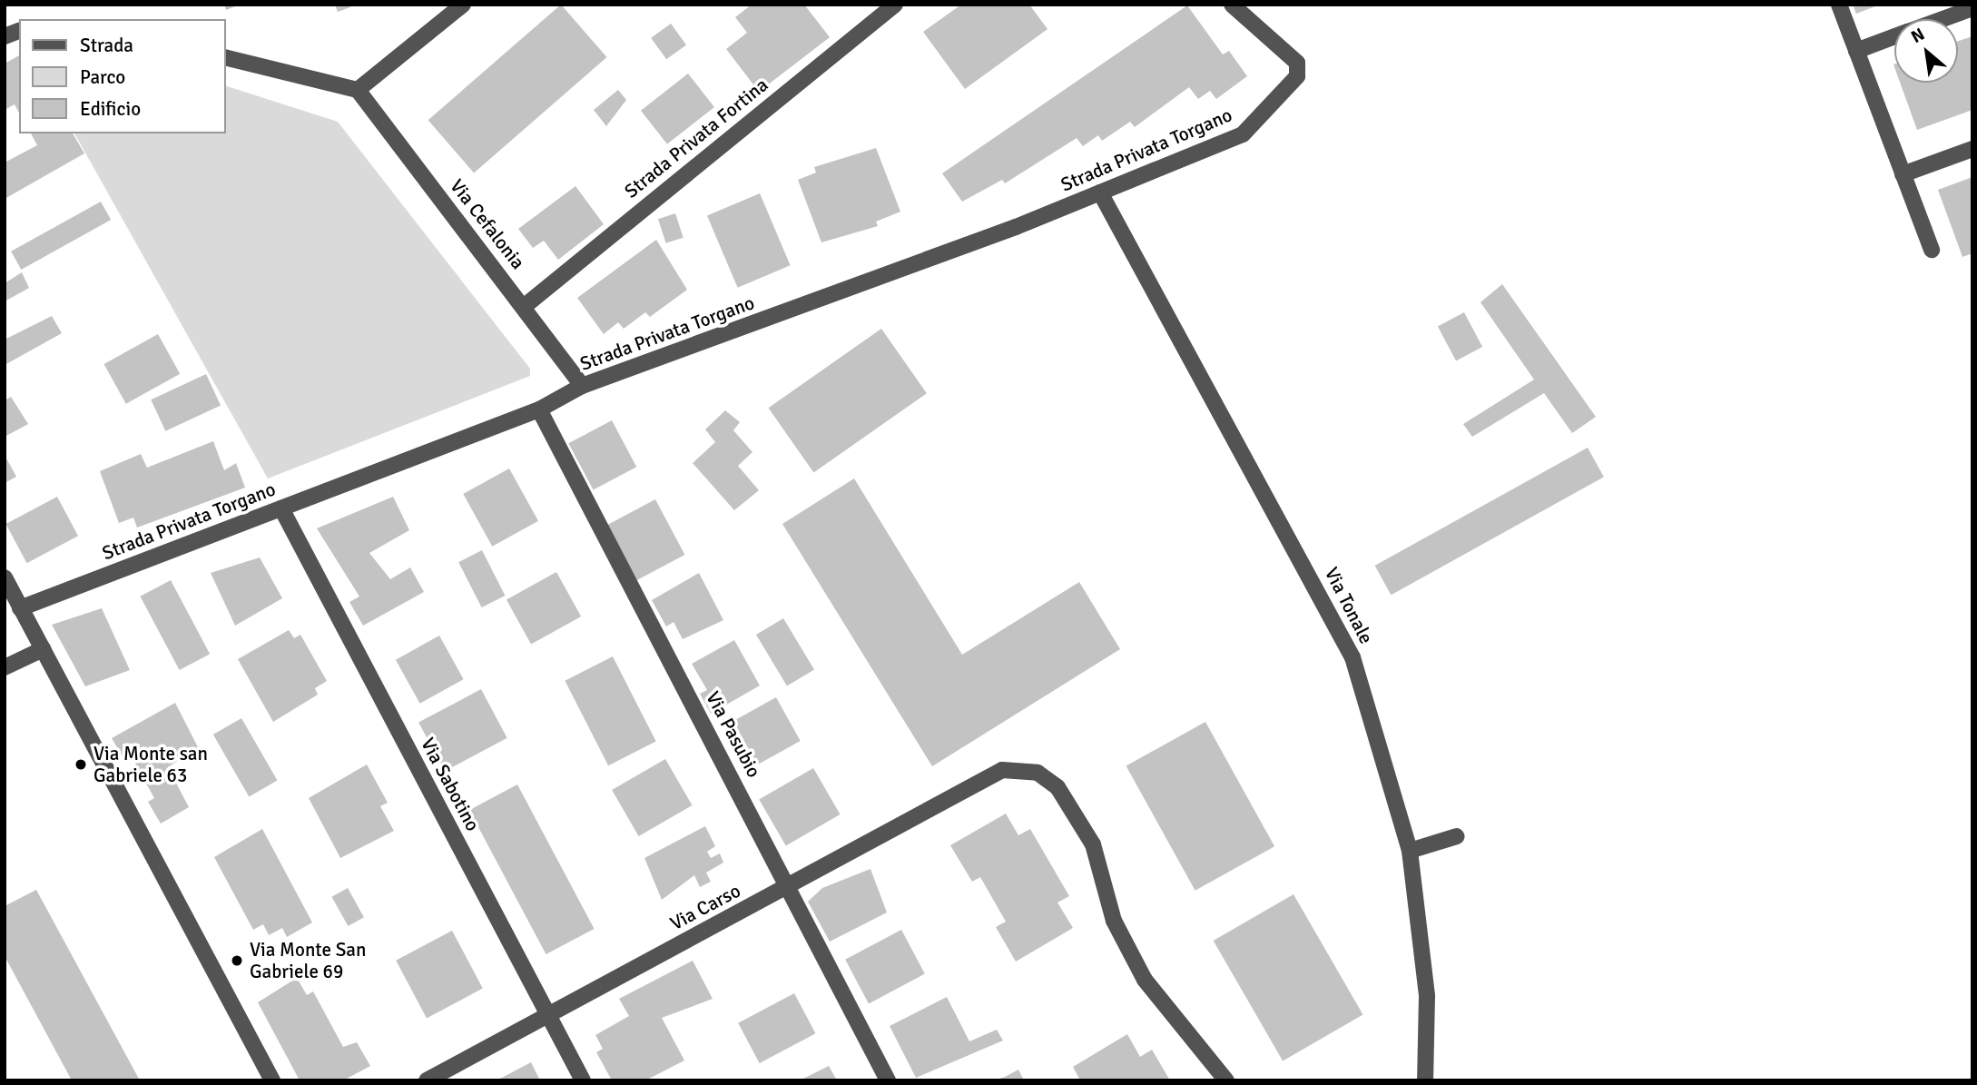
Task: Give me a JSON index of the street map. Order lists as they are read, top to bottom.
{
  "streets": {
    "street": [
      "Strada Privata Fortina",
      "Strada Privata Torgano",
      "Via Cefalonia",
      "Via Tonale",
      "Via Pasubio",
      "Via Sabotino",
      "Via Carso"
    ]
  },
  "crossings": [
    ["Strada Privata Fortina", "Via Cefalonia"],
    ["Strada Privata Torgano", "Via Cefalonia"],
    ["Strada Privata Torgano", "Via Tonale"],
    ["Strada Privata Torgano", "Via Pasubio"],
    ["Strada Privata Torgano", "Via Sabotino"],
    ["Via Pasubio", "Via Carso"],
    ["Via Sabotino", "Via Carso"]
  ],
  "places": ["Via Monte san Gabriele 63", "Via Monte San Gabriele 69"],
  "legend": ["Strada", "Parco", "Edificio"],
  "north": "top left"
}
